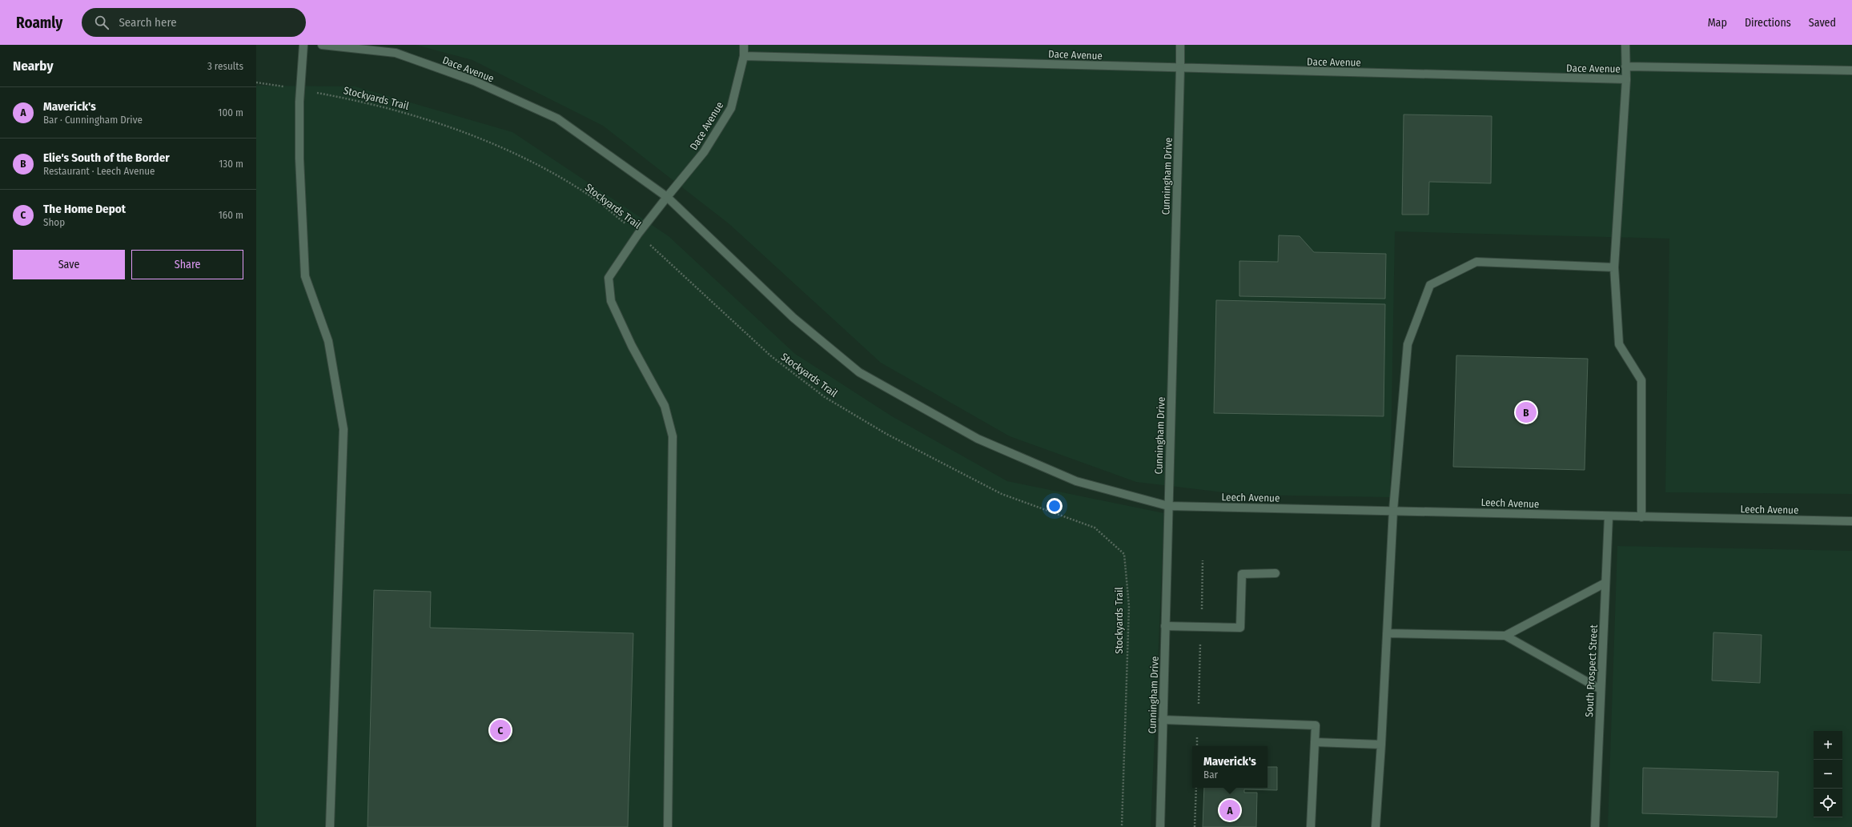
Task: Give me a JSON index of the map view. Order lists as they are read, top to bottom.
{
  "streets": {
    "street": [
      "Dace Avenue",
      "Cunningham Drive",
      "Leech Avenue",
      "South Prospect Street"
    ],
    "path": ["Stockyards Trail"]
  },
  "crossings": [
    ["Dace Avenue", "Cunningham Drive"],
    ["Dace Avenue", "Leech Avenue"],
    ["Cunningham Drive", "Leech Avenue"],
    ["Leech Avenue", "South Prospect Street"]
  ],
  "page": {
    "header": "Roamly",
    "search": "Search here",
    "nav": ["Map", "Directions", "Saved"],
    "heading": ["Nearby", "3 results"],
    "list": [
      {
        "mark": "A",
        "name": "Maverick's",
        "note": "Bar · Cunningham Drive",
        "value": "100 m"
      },
      {
        "mark": "B",
        "name": "Elie's South of the Border",
        "note": "Restaurant · Leech Avenue",
        "value": "130 m"
      },
      {
        "mark": "C",
        "name": "The Home Depot",
        "note": "Shop",
        "value": "160 m"
      }
    ],
    "buttons": ["Save", "Share"],
    "pins": ["B", "C", "A"],
    "map_buttons": ["+", "−"],
    "popup": ["Maverick's", "Bar"]
  }
}
